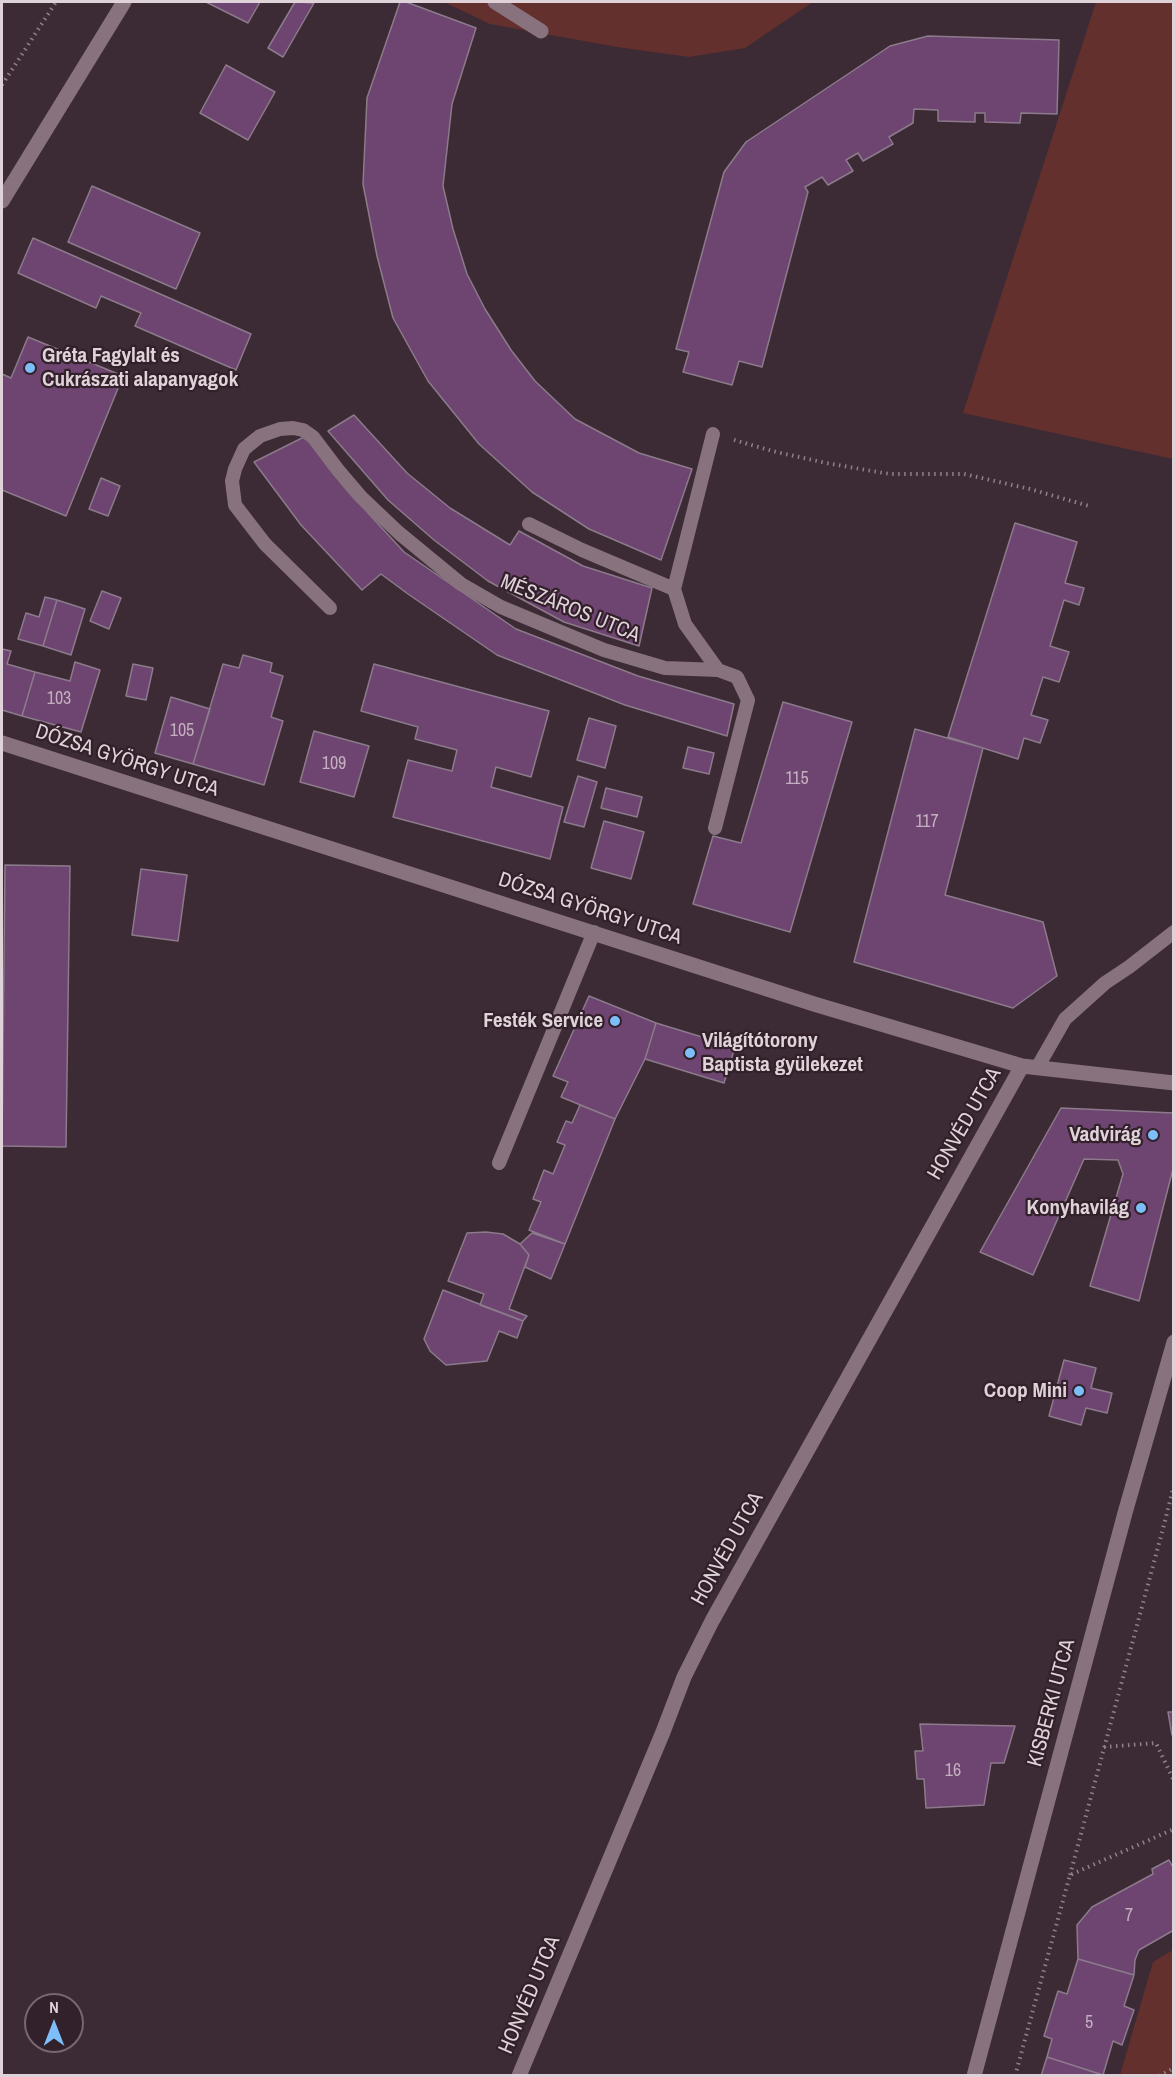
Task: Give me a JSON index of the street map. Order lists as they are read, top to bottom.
{
  "streets": {
    "street": ["DÓZSA GYÖRGY UTCA", "HONVÉD UTCA", "KISBERKI UTCA"],
    "lane": ["MÉSZÁROS UTCA"]
  },
  "crossings": [
    ["DÓZSA GYÖRGY UTCA", "HONVÉD UTCA"]
  ],
  "places": [
    "Gréta Fagylalt és Cukrászati alapanyagok",
    "Festék Service",
    "Világítótorony Baptista gyülekezet",
    "Vadvirág",
    "Konyhavilág",
    "Coop Mini"
  ],
  "house_numbers": [
    "103",
    "105",
    "109",
    "115",
    "117",
    "16",
    "7",
    "5"
  ],
  "north": "top"
}
